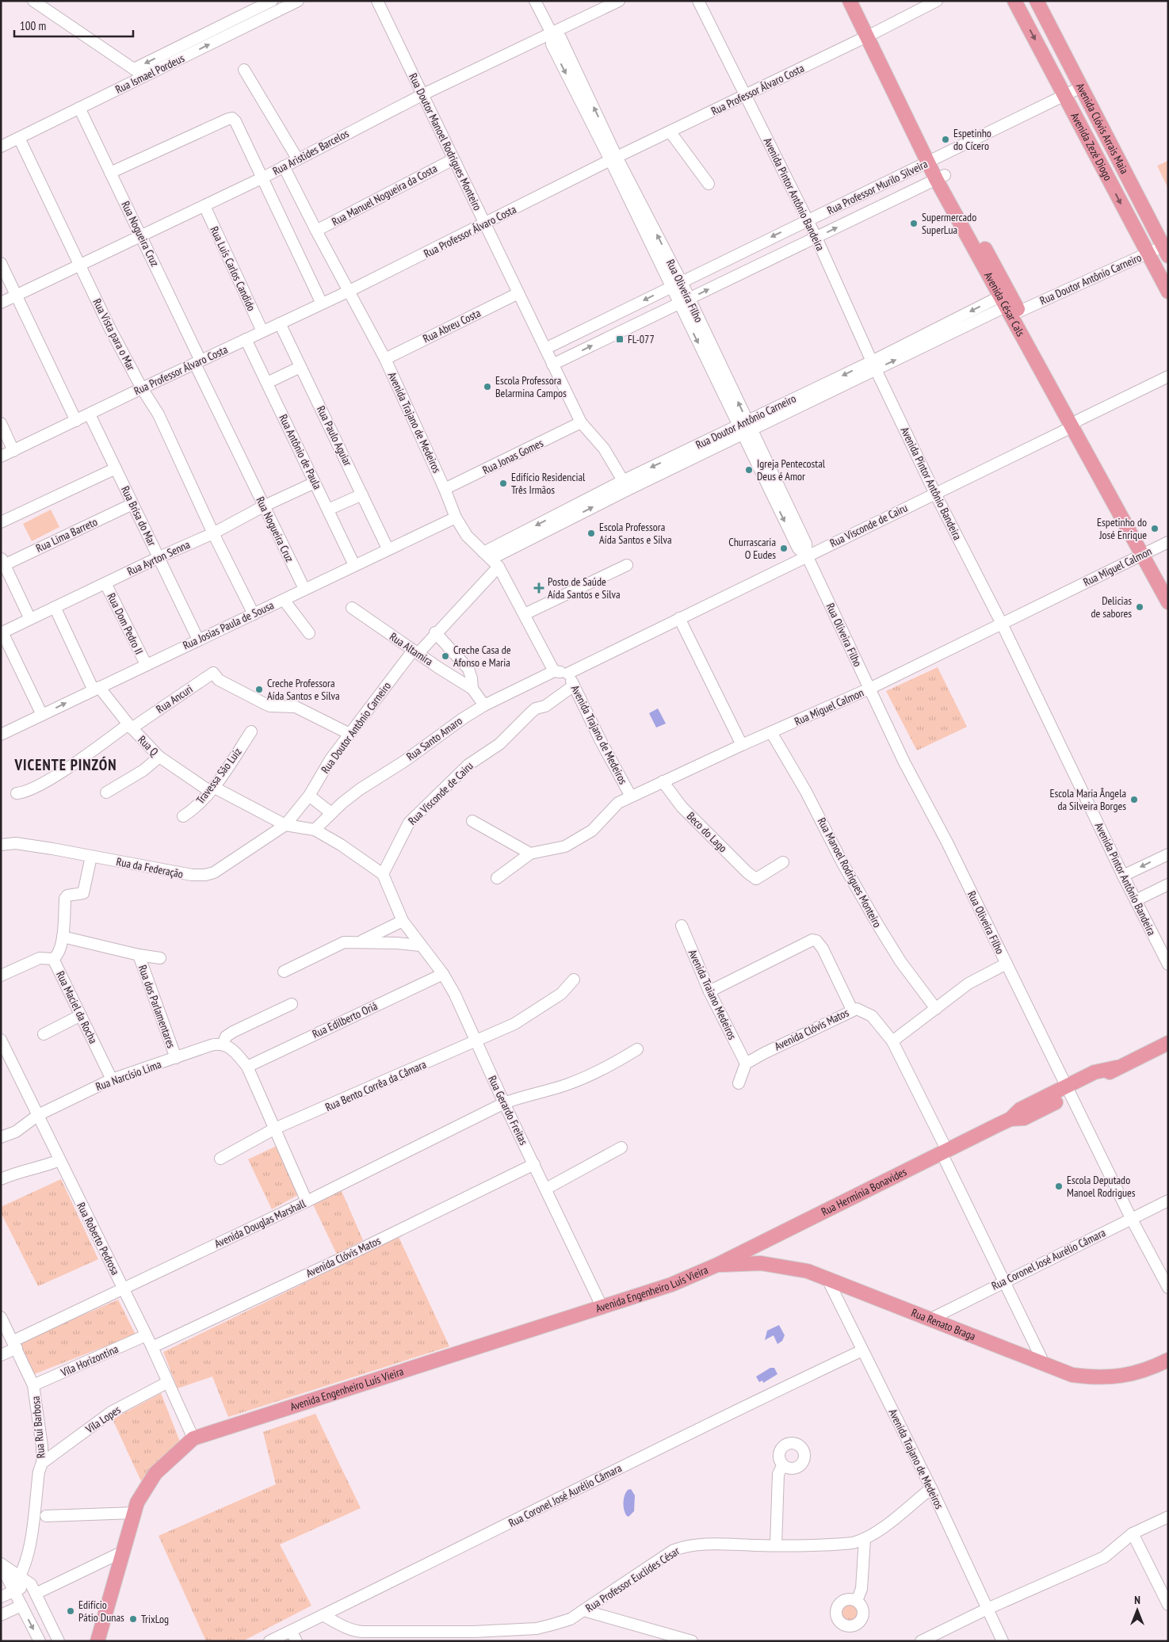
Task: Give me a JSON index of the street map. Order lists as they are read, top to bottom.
{
  "streets": {
    "main road": [
      "Avenida Clóvis Arrais Maia",
      "Avenida Zezé Diogo",
      "Avenida César Cals",
      "Rua Hermínia Bonavides",
      "Avenida Engenheiro Luís Vieira",
      "Rua Renato Braga"
    ],
    "street": [
      "Rua Ismael Pordeus",
      "Rua Professor Álvaro Costa",
      "Rua Doutor Manoel Rodrigues Monteiro",
      "Rua Aristides Barcelos",
      "Rua Professor Murilo Silveira",
      "Avenida Pintor Antônio Bandeira",
      "Rua Manuel Nogueira da Costa",
      "Rua Nogueira Cruz",
      "Rua Luís Carlos Candido",
      "Rua Doutor Antônio Carneiro",
      "Rua Oliveira Filho",
      "Rua Abreu Costa",
      "Rua Vista para o Mar",
      "Avenida Trajano de Medeiros",
      "Rua Paulo Aguiar",
      "Rua Antônio de Paula",
      "Rua Jonas Gomes",
      "Rua Brisa do Mar",
      "Rua Visconde de Cairu",
      "Rua Lima Barreto",
      "Rua Ayrton Senna",
      "Rua Miguel Calmon",
      "Rua Dom Pedro II",
      "Rua Josias Paula de Sousa",
      "Rua Altamira",
      "Rua Ancuri",
      "Rua Santo Amaro",
      "Rua Q",
      "Travessa São Luiz",
      "Beco do Lago",
      "Rua da Federação",
      "Rua Manoel Rodrigues Monteiro",
      "Avenida Traiano Medeiros",
      "Rua dos Parlamentares",
      "Rua Maciel da Rocha",
      "Rua Edilberto Oriá",
      "Avenida Clóvis Matos",
      "Rua Narcísio Lima",
      "Rua Bento Corrêa da Câmara",
      "Rua Gerardo Freitas",
      "Avenida Douglas Marshall",
      "Rua Roberto Pedrosa",
      "Rua Coronel José Aurélio Câmara",
      "Vila Horizontina",
      "Vila Lopes",
      "Rua Ruí Barbosa",
      "Rua Professor Euclides César"
    ]
  },
  "crossings": [
    ["Rua Ismael Pordeus", "Rua Nogueira Cruz"],
    ["Rua Ismael Pordeus", "Rua Vista para o Mar"],
    ["Rua Professor Álvaro Costa", "Rua Doutor Manoel Rodrigues Monteiro"],
    ["Rua Professor Álvaro Costa", "Avenida Pintor Antônio Bandeira"],
    ["Rua Professor Álvaro Costa", "Rua Nogueira Cruz"],
    ["Rua Professor Álvaro Costa", "Rua Luís Carlos Candido"],
    ["Rua Professor Álvaro Costa", "Rua Oliveira Filho"],
    ["Rua Professor Álvaro Costa", "Avenida César Cals"],
    ["Rua Professor Álvaro Costa", "Rua Vista para o Mar"],
    ["Rua Professor Álvaro Costa", "Avenida Trajano de Medeiros"],
    ["Rua Professor Álvaro Costa", "Rua Paulo Aguiar"],
    ["Rua Professor Álvaro Costa", "Rua Antônio de Paula"],
    ["Rua Professor Álvaro Costa", "Rua Brisa do Mar"],
    ["Avenida Clóvis Arrais Maia", "Rua Professor Murilo Silveira"],
    ["Avenida Clóvis Arrais Maia", "Rua Doutor Antônio Carneiro"],
    ["Rua Doutor Manoel Rodrigues Monteiro", "Rua Aristides Barcelos"],
    ["Rua Doutor Manoel Rodrigues Monteiro", "Rua Professor Murilo Silveira"],
    ["Rua Doutor Manoel Rodrigues Monteiro", "Rua Manuel Nogueira da Costa"],
    ["Rua Doutor Manoel Rodrigues Monteiro", "Rua Doutor Antônio Carneiro"],
    ["Rua Doutor Manoel Rodrigues Monteiro", "Rua Abreu Costa"],
    ["Rua Doutor Manoel Rodrigues Monteiro", "Rua Jonas Gomes"],
    ["Avenida Zezé Diogo", "Rua Professor Murilo Silveira"],
    ["Avenida Zezé Diogo", "Rua Doutor Antônio Carneiro"],
    ["Rua Aristides Barcelos", "Rua Nogueira Cruz"],
    ["Rua Aristides Barcelos", "Rua Luís Carlos Candido"],
    ["Rua Aristides Barcelos", "Rua Oliveira Filho"],
    ["Rua Aristides Barcelos", "Rua Vista para o Mar"],
    ["Rua Aristides Barcelos", "Avenida Trajano de Medeiros"],
    ["Rua Professor Murilo Silveira", "Avenida Pintor Antônio Bandeira"],
    ["Rua Professor Murilo Silveira", "Rua Oliveira Filho"],
    ["Rua Professor Murilo Silveira", "Avenida César Cals"],
    ["Avenida Pintor Antônio Bandeira", "Rua Doutor Antônio Carneiro"],
    ["Avenida Pintor Antônio Bandeira", "Rua Visconde de Cairu"],
    ["Avenida Pintor Antônio Bandeira", "Rua Miguel Calmon"],
    ["Rua Manuel Nogueira da Costa", "Avenida Trajano de Medeiros"],
    ["Rua Nogueira Cruz", "Rua Ayrton Senna"],
    ["Rua Nogueira Cruz", "Rua Josias Paula de Sousa"],
    ["Rua Doutor Antônio Carneiro", "Rua Oliveira Filho"],
    ["Rua Doutor Antônio Carneiro", "Avenida César Cals"],
    ["Rua Doutor Antônio Carneiro", "Avenida Trajano de Medeiros"],
    ["Rua Doutor Antônio Carneiro", "Rua Altamira"],
    ["Rua Doutor Antônio Carneiro", "Rua Ancuri"],
    ["Rua Doutor Antônio Carneiro", "Rua Q"],
    ["Rua Doutor Antônio Carneiro", "Rua da Federação"],
    ["Rua Oliveira Filho", "Rua Visconde de Cairu"],
    ["Rua Oliveira Filho", "Rua Miguel Calmon"],
    ["Rua Oliveira Filho", "Rua Hermínia Bonavides"],
    ["Rua Oliveira Filho", "Rua Coronel José Aurélio Câmara"],
    ["Avenida César Cals", "Rua Visconde de Cairu"],
    ["Avenida César Cals", "Rua Miguel Calmon"],
    ["Rua Abreu Costa", "Avenida Trajano de Medeiros"],
    ["Rua Vista para o Mar", "Rua Ayrton Senna"],
    ["Rua Vista para o Mar", "Rua Josias Paula de Sousa"],
    ["Avenida Trajano de Medeiros", "Rua Jonas Gomes"],
    ["Avenida Trajano de Medeiros", "Rua Visconde de Cairu"],
    ["Avenida Trajano de Medeiros", "Rua Miguel Calmon"],
    ["Avenida Trajano de Medeiros", "Rua Josias Paula de Sousa"],
    ["Avenida Trajano de Medeiros", "Rua Santo Amaro"],
    ["Avenida Trajano de Medeiros", "Rua Coronel José Aurélio Câmara"],
    ["Avenida Trajano de Medeiros", "Rua Renato Braga"],
    ["Avenida Trajano de Medeiros", "Rua Professor Euclides César"],
    ["Rua Paulo Aguiar", "Rua Josias Paula de Sousa"],
    ["Rua Antônio de Paula", "Rua Ayrton Senna"],
    ["Rua Antônio de Paula", "Rua Josias Paula de Sousa"],
    ["Rua Brisa do Mar", "Rua Lima Barreto"],
    ["Rua Brisa do Mar", "Rua Ayrton Senna"],
    ["Rua Brisa do Mar", "Rua Josias Paula de Sousa"],
    ["Rua Visconde de Cairu", "Rua Gerardo Freitas"],
    ["Rua Ayrton Senna", "Rua Dom Pedro II"],
    ["Rua Ayrton Senna", "Rua Q"],
    ["Rua Miguel Calmon", "Beco do Lago"],
    ["Rua Miguel Calmon", "Rua Manoel Rodrigues Monteiro"],
    ["Rua Dom Pedro II", "Rua Josias Paula de Sousa"],
    ["Rua Josias Paula de Sousa", "Rua Q"],
    ["Rua Ancuri", "Rua Q"],
    ["Rua Santo Amaro", "Rua Q"],
    ["Rua Q", "Travessa São Luiz"],
    ["Rua Q", "Rua da Federação"],
    ["Rua da Federação", "Rua Maciel da Rocha"],
    ["Avenida Traiano Medeiros", "Avenida Clóvis Matos"],
    ["Rua dos Parlamentares", "Rua Maciel da Rocha"],
    ["Rua dos Parlamentares", "Rua Narcísio Lima"],
    ["Rua Maciel da Rocha", "Rua Narcísio Lima"],
    ["Rua Edilberto Oriá", "Rua Gerardo Freitas"],
    ["Avenida Clóvis Matos", "Rua Gerardo Freitas"],
    ["Avenida Clóvis Matos", "Rua Roberto Pedrosa"],
    ["Rua Narcísio Lima", "Rua Roberto Pedrosa"],
    ["Rua Bento Corrêa da Câmara", "Rua Gerardo Freitas"],
    ["Rua Gerardo Freitas", "Avenida Douglas Marshall"],
    ["Rua Gerardo Freitas", "Avenida Engenheiro Luís Vieira"],
    ["Rua Hermínia Bonavides", "Avenida Engenheiro Luís Vieira"],
    ["Rua Hermínia Bonavides", "Rua Renato Braga"],
    ["Avenida Douglas Marshall", "Rua Roberto Pedrosa"],
    ["Avenida Douglas Marshall", "Rua Ruí Barbosa"],
    ["Rua Roberto Pedrosa", "Avenida Engenheiro Luís Vieira"],
    ["Rua Roberto Pedrosa", "Vila Horizontina"],
    ["Rua Roberto Pedrosa", "Vila Lopes"],
    ["Rua Coronel José Aurélio Câmara", "Rua Renato Braga"],
    ["Rua Coronel José Aurélio Câmara", "Rua Professor Euclides César"],
    ["Avenida Engenheiro Luís Vieira", "Rua Renato Braga"],
    ["Vila Horizontina", "Rua Ruí Barbosa"],
    ["Vila Lopes", "Rua Ruí Barbosa"]
  ],
  "one_way": ["Avenida Zezé Diogo"],
  "districts": ["VICENTE PINZÓN"],
  "places": {
    "other": [
      "Espetinho do Cícero",
      "Supermercado SuperLua",
      "Escola Professora Belarmina Campos",
      "Igreja Pentecostal Deus é Amor",
      "Edifício Residencial Três Irmãos",
      "Espetinho do José Enrique",
      "Escola Professora Aída Santos e Silva",
      "Churrascaria O Eudes",
      "Delicias de sabores",
      "Creche Casa de Afonso e Maria",
      "Creche Professora Aída Santos e Silva",
      "Escola Maria Ângela da Silveira Borges",
      "Escola Deputado Manoel Rodrigues",
      "Edifício Pátio Dunas",
      "TrixLog"
    ],
    "transit": ["FL-077"],
    "health": ["Posto de Saúde Aída Santos e Silva"]
  },
  "scale_bar": "100 m",
  "north": "top"
}
